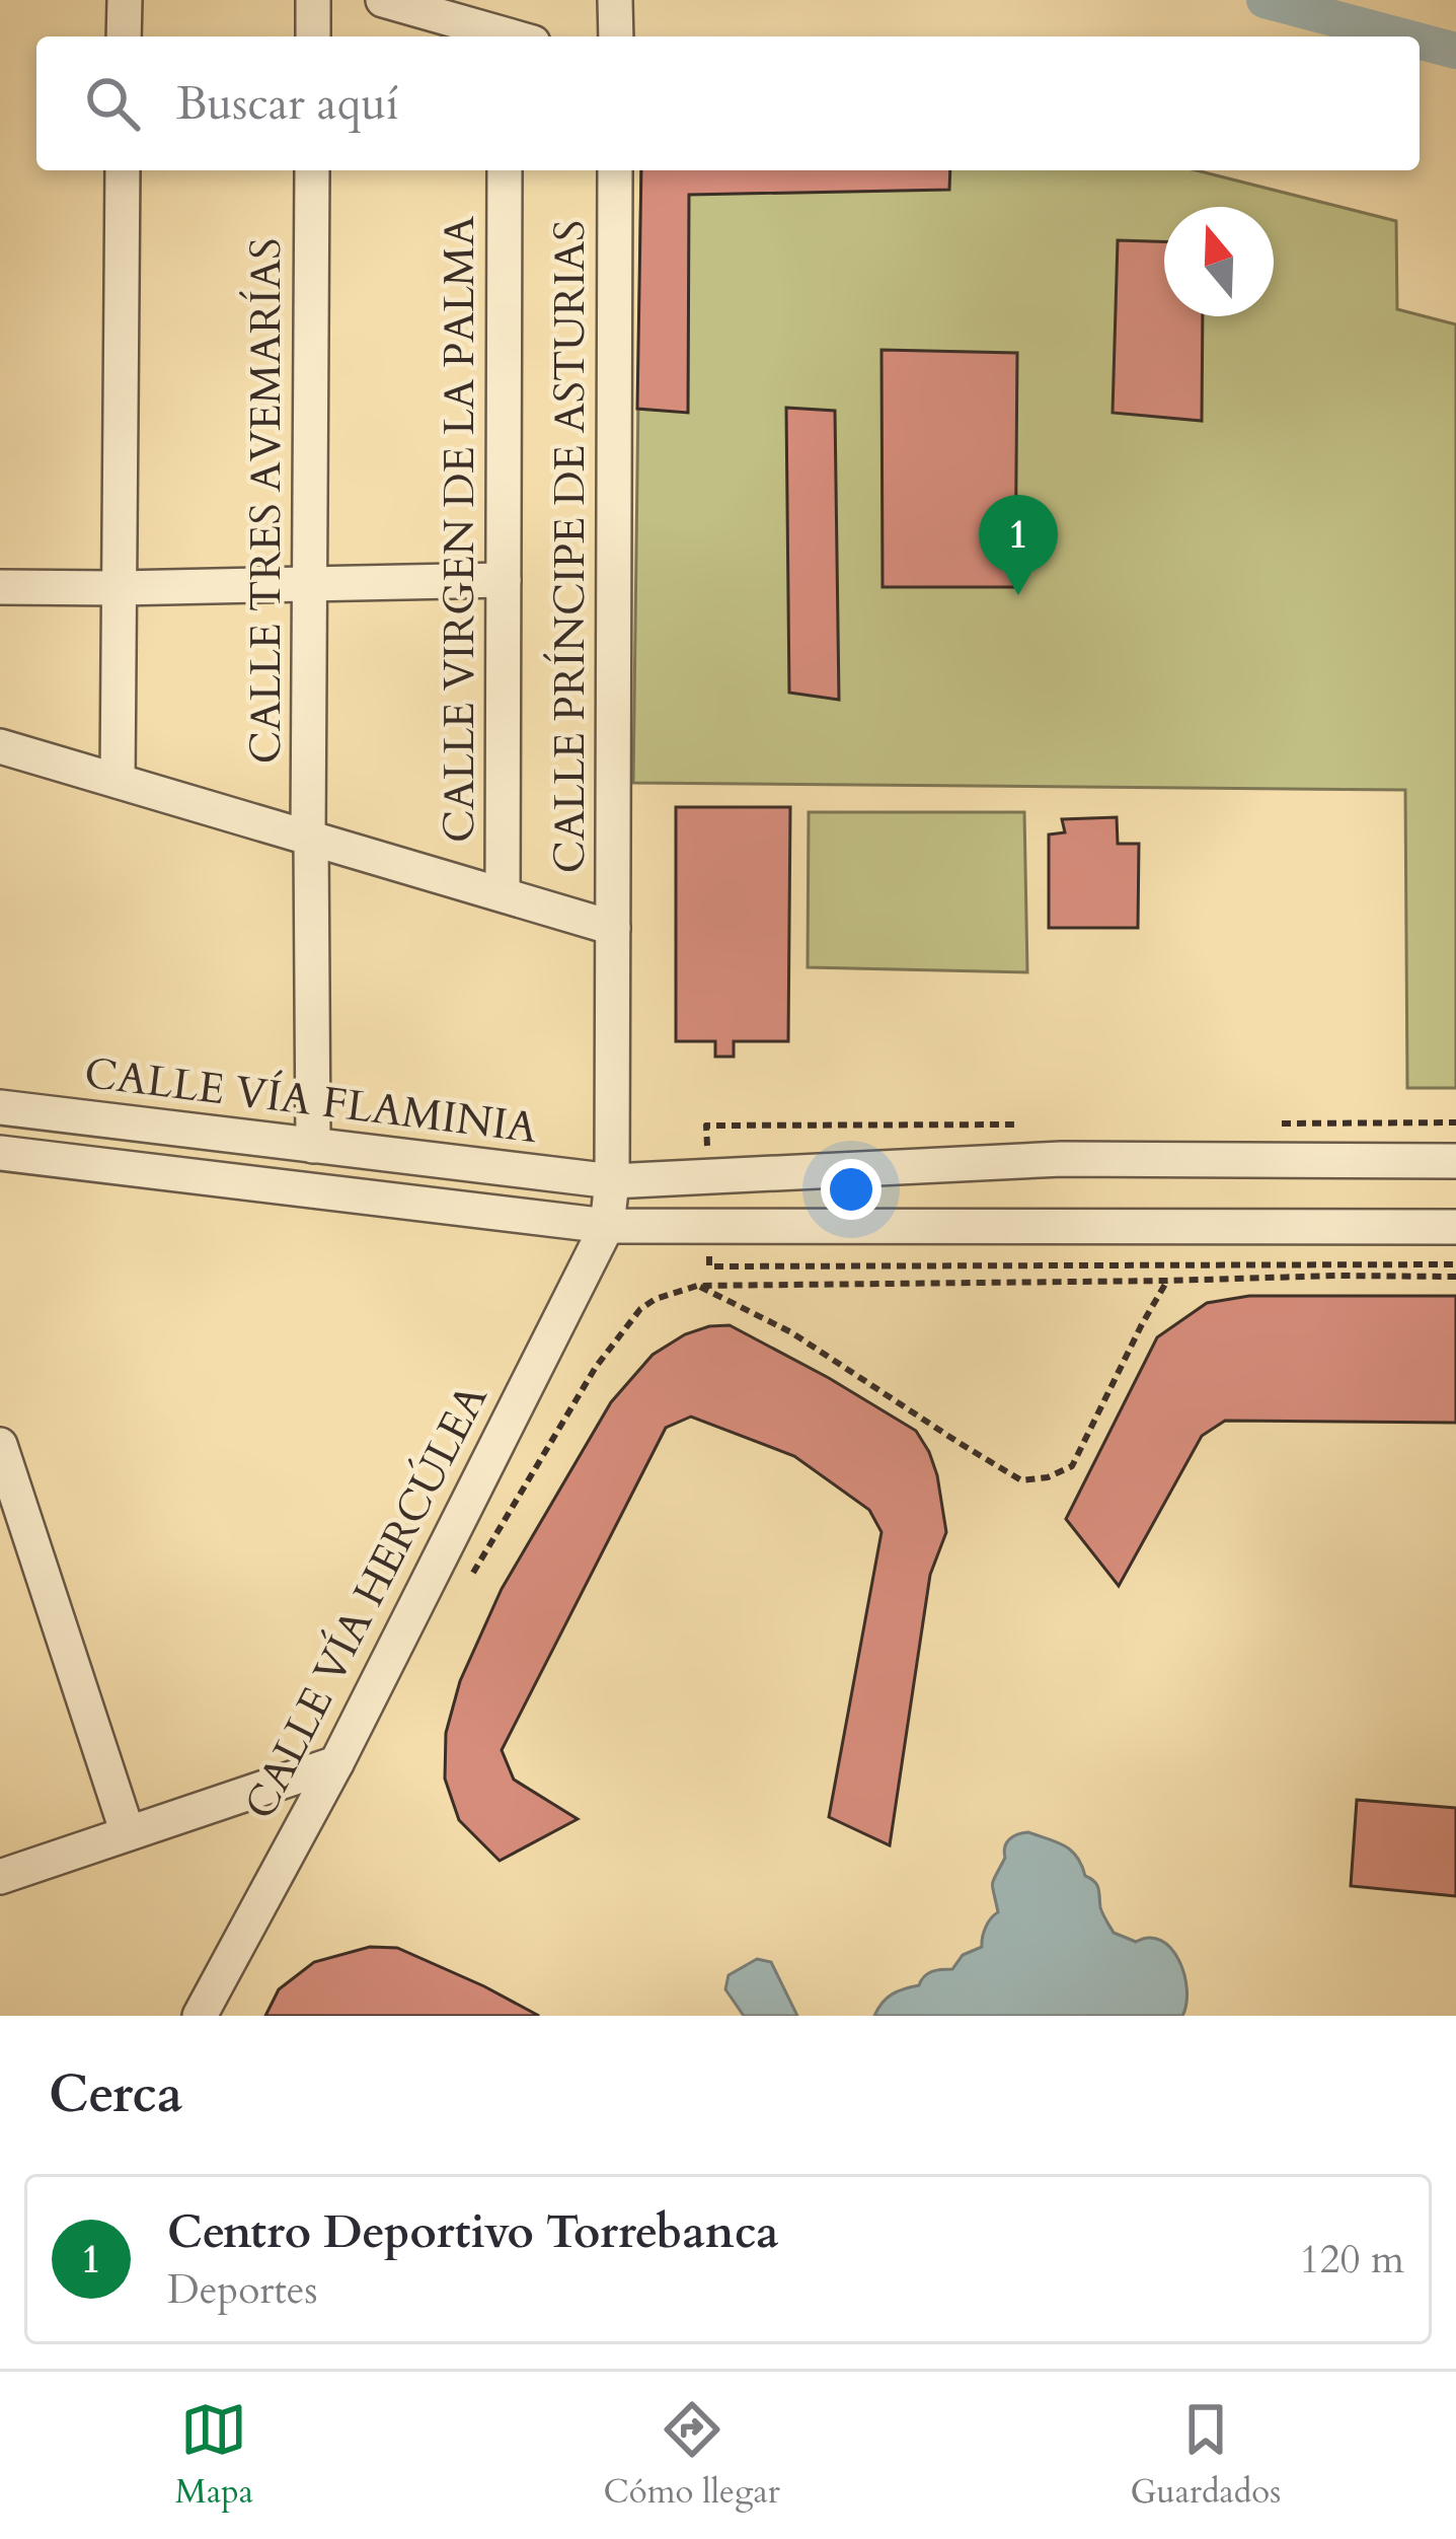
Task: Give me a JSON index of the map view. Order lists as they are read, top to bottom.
{
  "streets": {
    "street": [
      "CALLE TRES AVEMARÍAS",
      "CALLE VIRGEN DE LA PALMA",
      "CALLE PRÍNCIPE DE ASTURIAS",
      "CALLE VÍA FLAMINIA",
      "CALLE VÍA HERCÚLEA"
    ]
  },
  "crossings": [
    ["CALLE TRES AVEMARÍAS", "CALLE VÍA FLAMINIA"],
    ["CALLE PRÍNCIPE DE ASTURIAS", "CALLE VÍA FLAMINIA"],
    ["CALLE PRÍNCIPE DE ASTURIAS", "CALLE VÍA HERCÚLEA"],
    ["CALLE VÍA FLAMINIA", "CALLE VÍA HERCÚLEA"]
  ],
  "north": "top",
  "page": {
    "search": "Buscar aquí",
    "pins": "1",
    "heading": "Cerca",
    "list": [
      {
        "mark": "1",
        "name": "Centro Deportivo Torrebanca",
        "note": "Deportes",
        "value": "120 m"
      }
    ],
    "nav": ["Mapa", "Cómo llegar", "Guardados"]
  }
}
